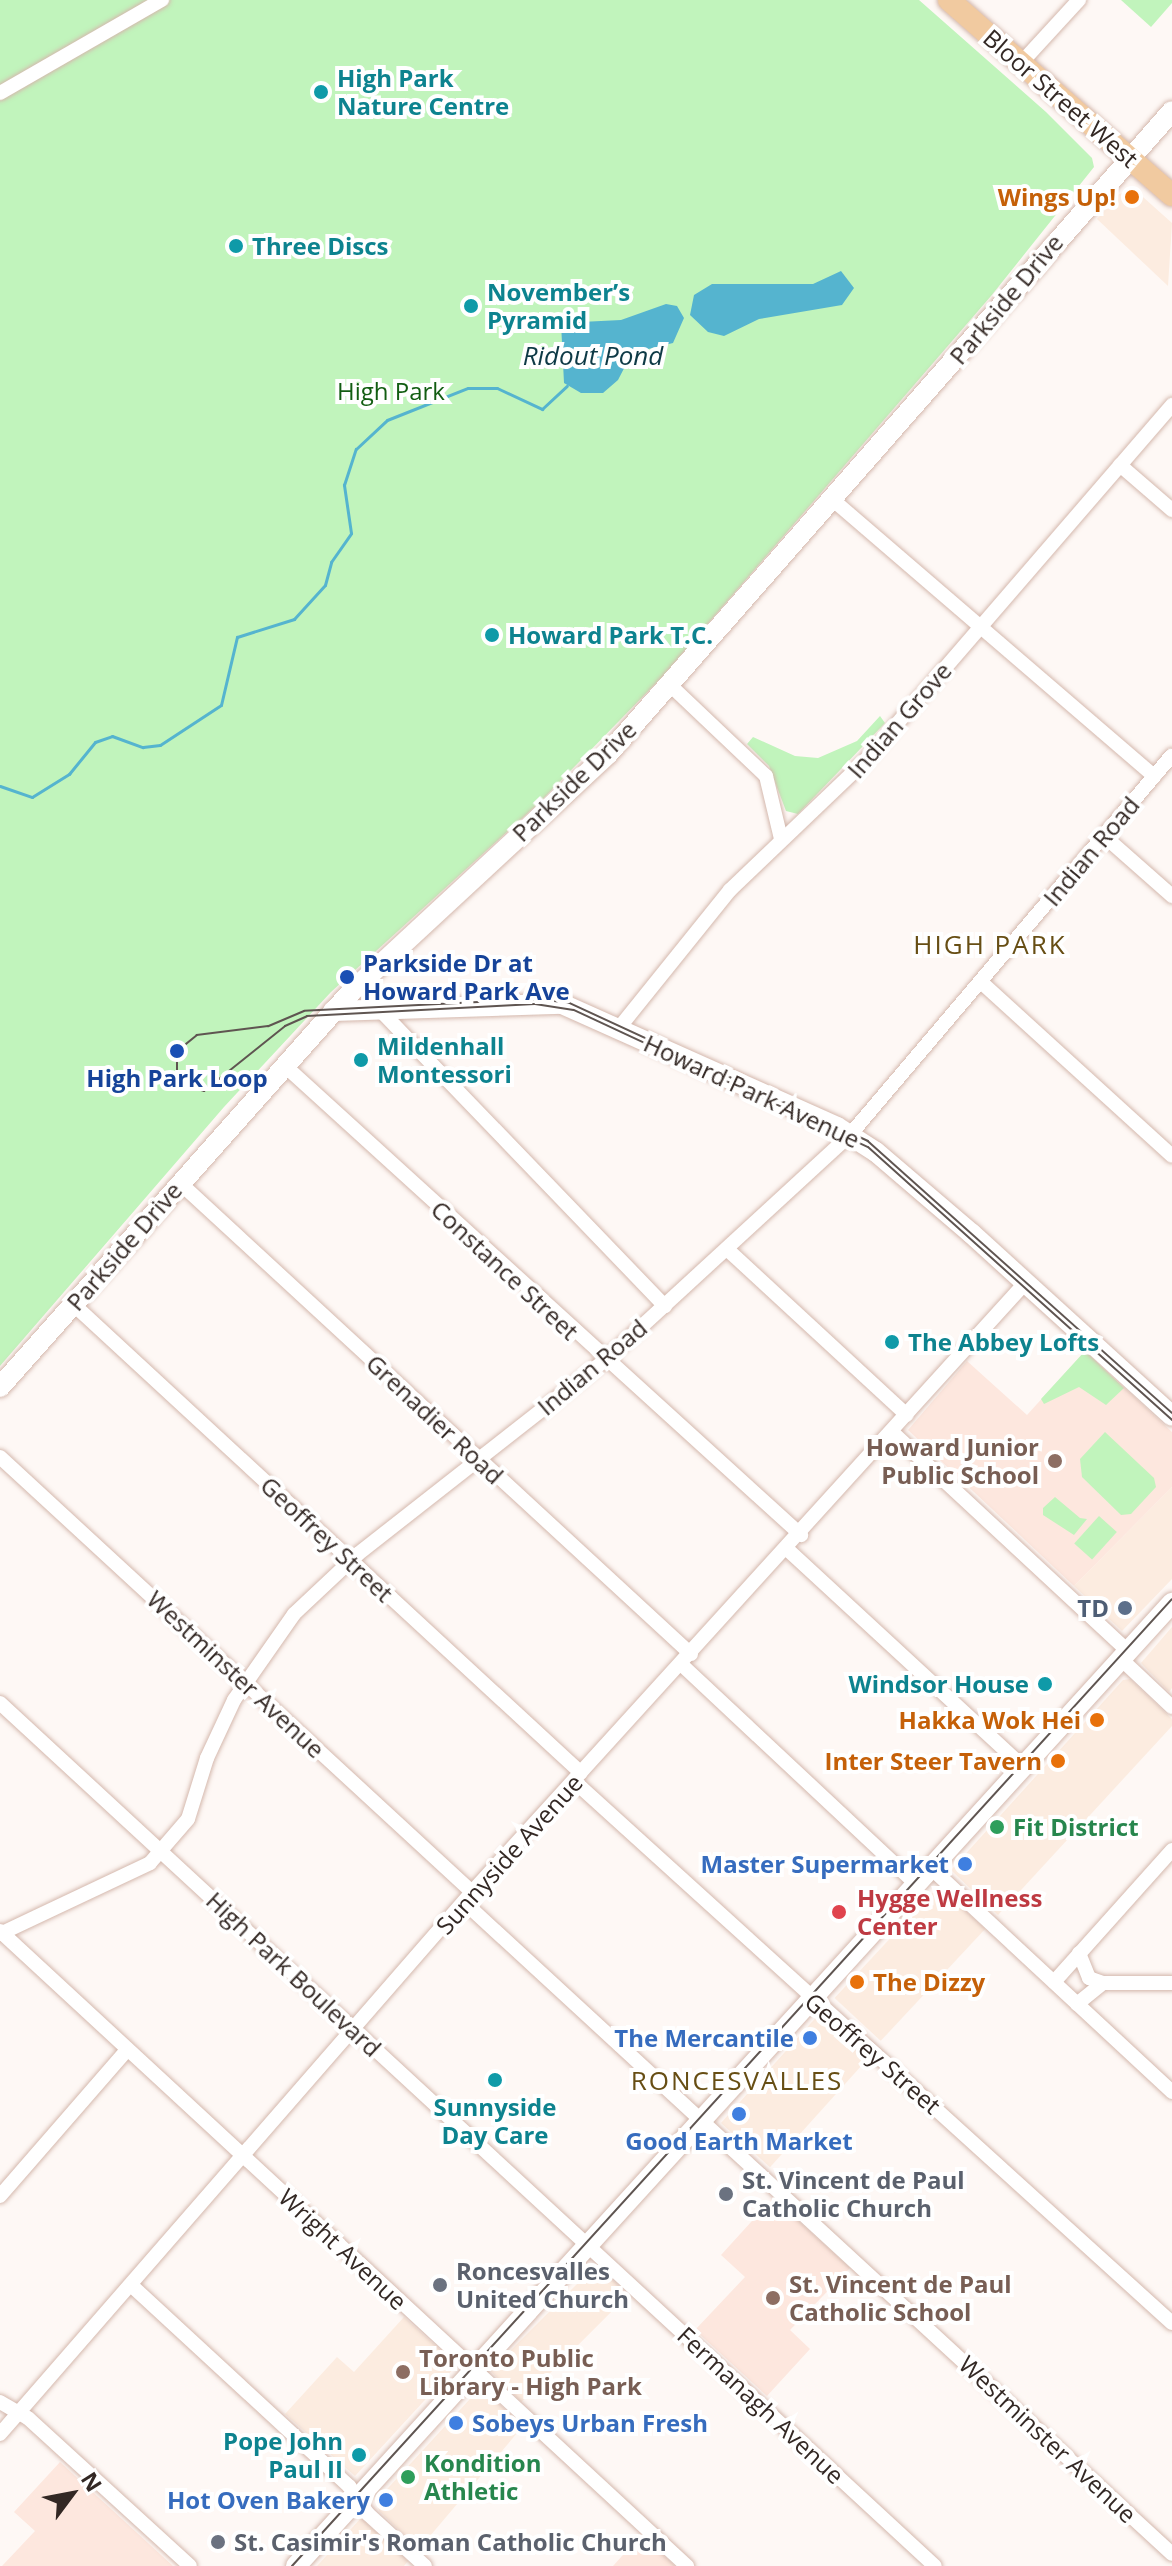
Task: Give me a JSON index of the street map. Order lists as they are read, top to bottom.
{
  "streets": {
    "main road": ["Bloor Street West"],
    "street": [
      "Parkside Drive",
      "Indian Grove",
      "Indian Road",
      "Howard Park Avenue",
      "Constance Street",
      "Grenadier Road",
      "Geoffrey Street",
      "Westminster Avenue",
      "Sunnyside Avenue",
      "High Park Boulevard",
      "Wright Avenue",
      "Fermanagh Avenue"
    ]
  },
  "crossings": [
    ["Bloor Street West", "Parkside Drive"],
    ["Parkside Drive", "Howard Park Avenue"],
    ["Parkside Drive", "Constance Street"],
    ["Parkside Drive", "Grenadier Road"],
    ["Parkside Drive", "Geoffrey Street"],
    ["Indian Grove", "Howard Park Avenue"],
    ["Indian Road", "Howard Park Avenue"],
    ["Indian Road", "Constance Street"],
    ["Indian Road", "Grenadier Road"],
    ["Indian Road", "Geoffrey Street"],
    ["Indian Road", "Westminster Avenue"],
    ["Indian Road", "High Park Boulevard"],
    ["Indian Road", "Wright Avenue"],
    ["Howard Park Avenue", "Sunnyside Avenue"],
    ["Constance Street", "Sunnyside Avenue"],
    ["Grenadier Road", "Sunnyside Avenue"],
    ["Geoffrey Street", "Sunnyside Avenue"],
    ["Westminster Avenue", "Sunnyside Avenue"],
    ["Sunnyside Avenue", "High Park Boulevard"],
    ["Sunnyside Avenue", "Wright Avenue"],
    ["High Park Boulevard", "Fermanagh Avenue"]
  ],
  "districts": ["HIGH PARK", "RONCESVALLES"],
  "water": ["Ridout Pond"],
  "parks": ["High Park"],
  "places": [
    "High Park Nature Centre",
    "Wings Up!",
    "Three Discs",
    "November’s Pyramid",
    "Howard Park T.C.",
    "Parkside Dr at Howard Park Ave",
    "High Park Loop",
    "Mildenhall Montessori",
    "The Abbey Lofts",
    "Howard Junior Public School",
    "TD",
    "Windsor House",
    "Hakka Wok Hei",
    "Inter Steer Tavern",
    "Fit District",
    "Master Supermarket",
    "Hygge Wellness Center",
    "The Dizzy",
    "The Mercantile",
    "Sunnyside Day Care",
    "Good Earth Market",
    "St. Vincent de Paul Catholic Church",
    "Roncesvalles United Church",
    "St. Vincent de Paul Catholic School",
    "Toronto Public Library - High Park",
    "Sobeys Urban Fresh",
    "Pope John Paul II",
    "Kondition Athletic",
    "Hot Oven Bakery",
    "St. Casimir's Roman Catholic Church"
  ],
  "north": "top right"
}
